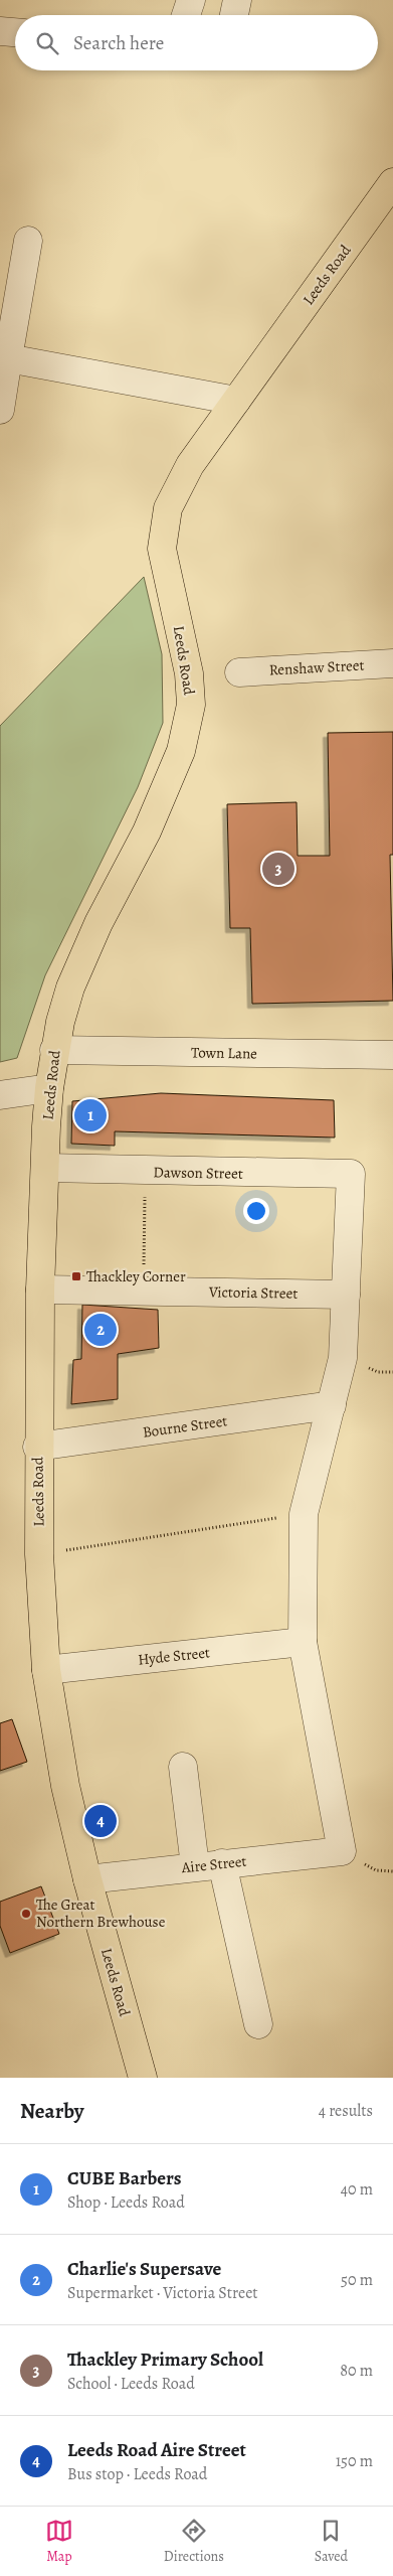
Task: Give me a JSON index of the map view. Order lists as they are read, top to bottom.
{
  "streets": {
    "main road": ["Leeds Road"],
    "street": [
      "Renshaw Street",
      "Town Lane",
      "Dawson Street",
      "Victoria Street",
      "Bourne Street",
      "Hyde Street",
      "Aire Street"
    ]
  },
  "crossings": [
    ["Leeds Road", "Town Lane"],
    ["Leeds Road", "Dawson Street"],
    ["Leeds Road", "Victoria Street"],
    ["Leeds Road", "Bourne Street"],
    ["Leeds Road", "Hyde Street"],
    ["Leeds Road", "Aire Street"],
    ["Dawson Street", "Victoria Street"],
    ["Hyde Street", "Aire Street"]
  ],
  "places": {
    "transit": ["Thackley Corner"],
    "other": ["The Great Northern Brewhouse"]
  },
  "page": {
    "search": "Search here",
    "pins": [
      "3",
      "1",
      "2",
      "4"
    ],
    "heading": ["Nearby", "4 results"],
    "list": [
      {
        "mark": "1",
        "name": "CUBE Barbers",
        "note": "Shop · Leeds Road",
        "value": "40 m"
      },
      {
        "mark": "2",
        "name": "Charlie's Supersave",
        "note": "Supermarket · Victoria Street",
        "value": "50 m"
      },
      {
        "mark": "3",
        "name": "Thackley Primary School",
        "note": "School · Leeds Road",
        "value": "80 m"
      },
      {
        "mark": "4",
        "name": "Leeds Road Aire Street",
        "note": "Bus stop · Leeds Road",
        "value": "150 m"
      }
    ],
    "nav": ["Map", "Directions", "Saved"]
  }
}
